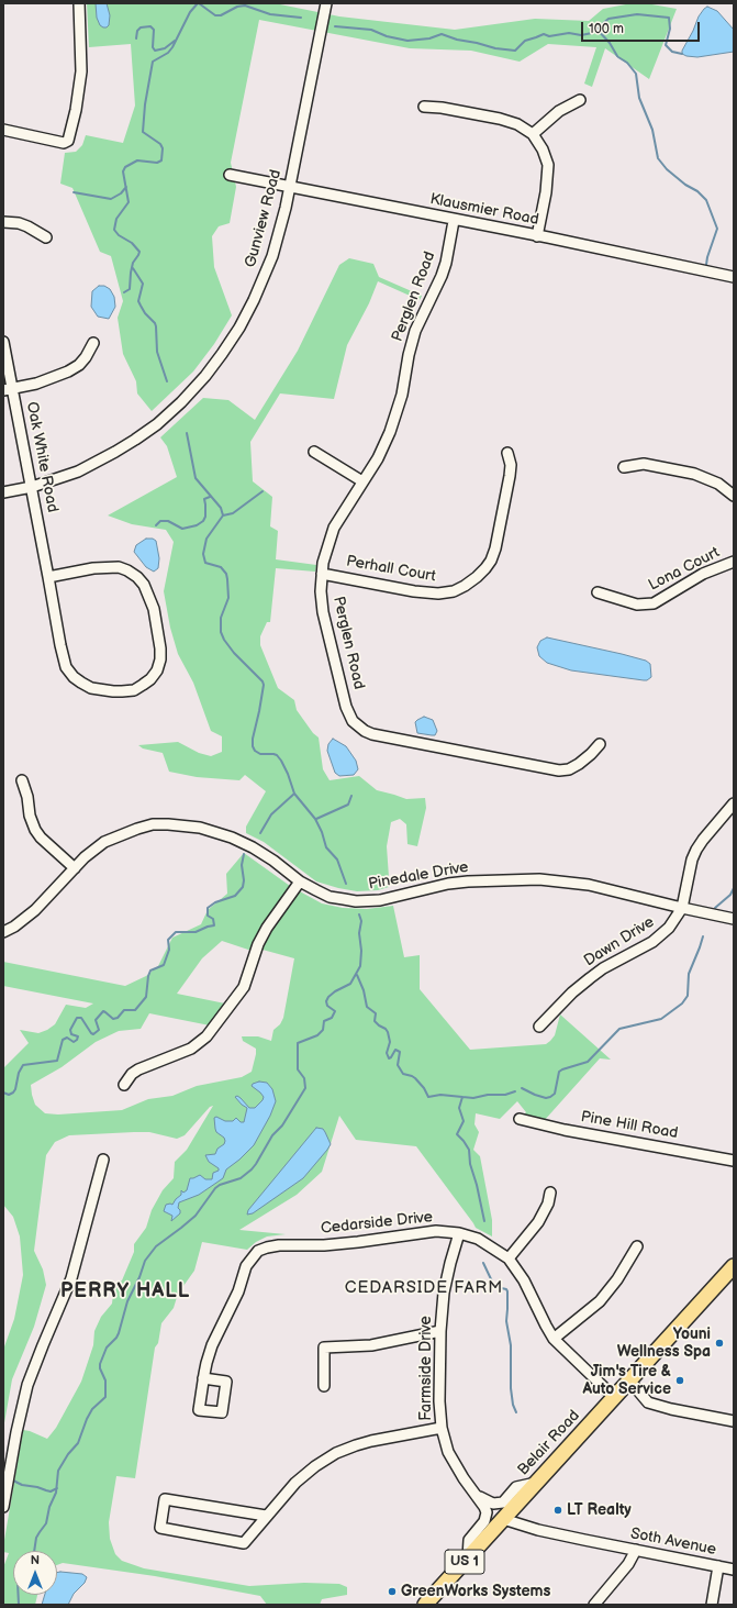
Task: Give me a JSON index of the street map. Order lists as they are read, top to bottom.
{
  "streets": {
    "highway": ["Belair Road", "US 1"],
    "street": [
      "Klausmier Road",
      "Gunview Road",
      "Perglen Road",
      "Oak White Road",
      "Perhall Court",
      "Lona Court",
      "Pinedale Drive",
      "Dawn Drive",
      "Pine Hill Road",
      "Cedarside Drive",
      "Farmside Drive",
      "Soth Avenue"
    ]
  },
  "crossings": [
    ["Klausmier Road", "Gunview Road"],
    ["Klausmier Road", "Perglen Road"],
    ["Gunview Road", "Oak White Road"],
    ["Perglen Road", "Perhall Court"],
    ["Pinedale Drive", "Dawn Drive"],
    ["Cedarside Drive", "Farmside Drive"],
    ["Cedarside Drive", "Belair Road"],
    ["Farmside Drive", "Belair Road"],
    ["Belair Road", "Soth Avenue"]
  ],
  "districts": ["CEDARSIDE FARM", "PERRY HALL"],
  "places": [
    "Youni Wellness Spa",
    "Jim's Tire & Auto Service",
    "LT Realty",
    "GreenWorks Systems"
  ],
  "scale_bar": "100 m",
  "north": "top"
}
